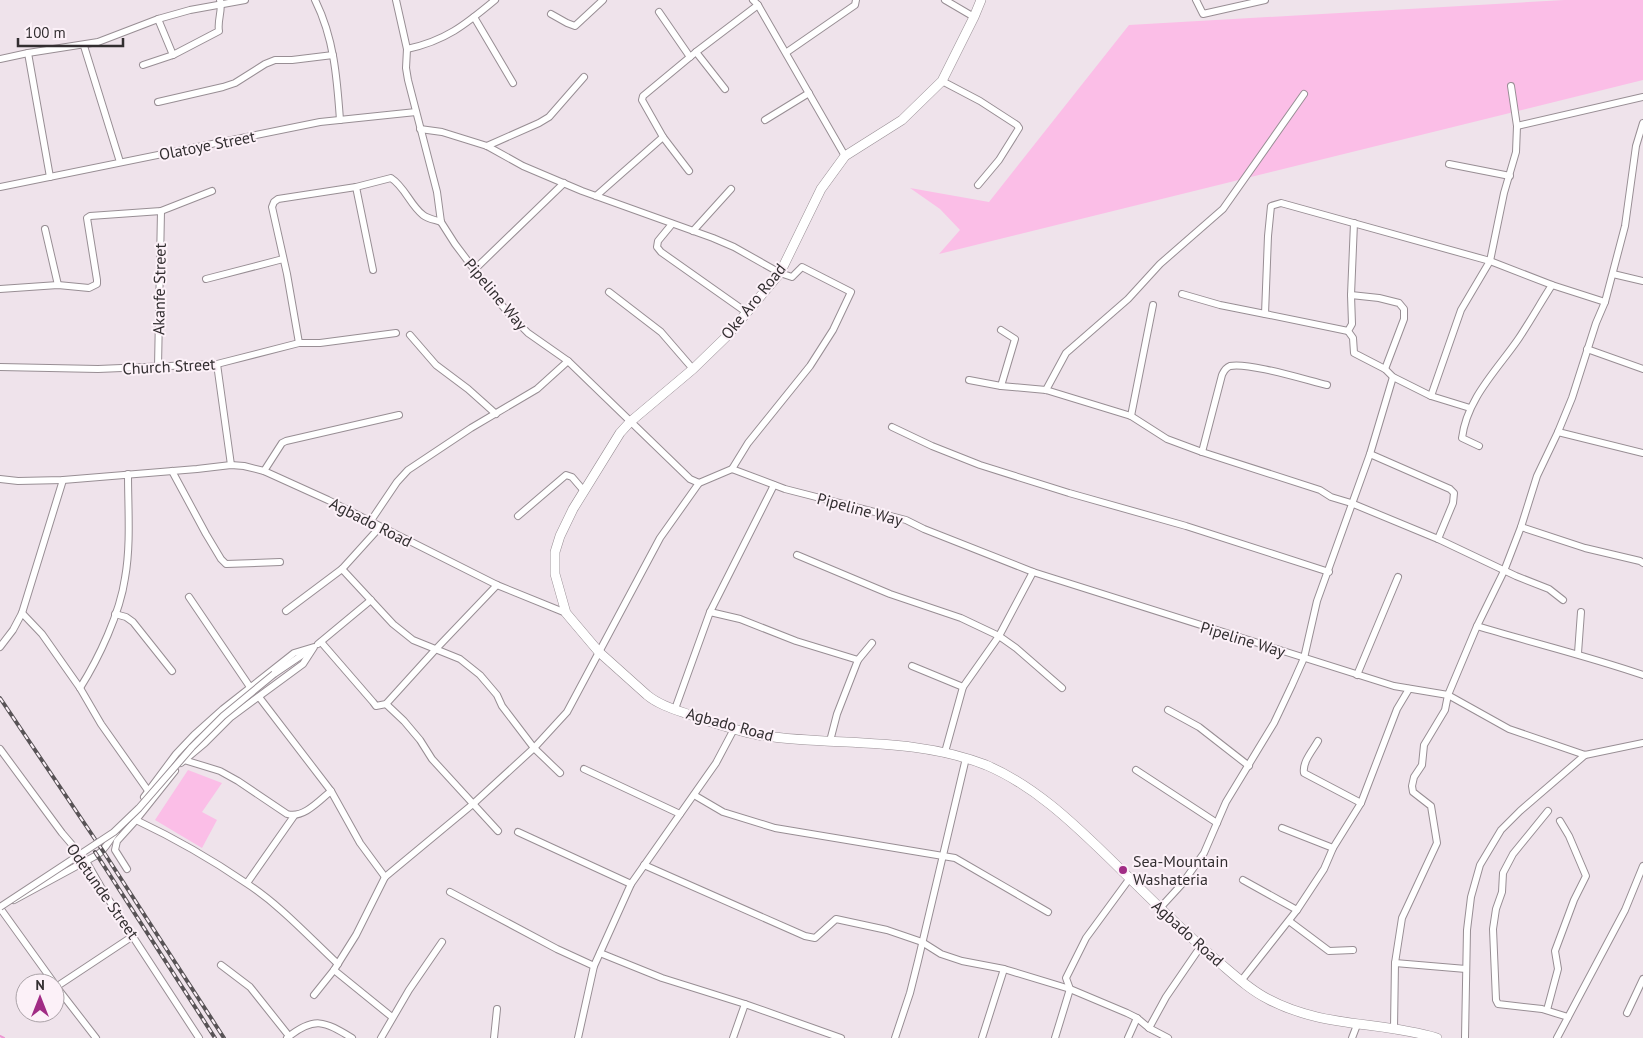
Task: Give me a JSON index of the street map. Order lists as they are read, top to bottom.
{
  "streets": {
    "main road": ["Oke Aro Road", "Agbado Road"],
    "street": [
      "Olatoye Street",
      "Akanfe Street",
      "Pipeline Way",
      "Church Street",
      "Odetunde Street"
    ]
  },
  "crossings": [
    ["Olatoye Street", "Pipeline Way"],
    ["Akanfe Street", "Church Street"],
    ["Pipeline Way", "Oke Aro Road"],
    ["Oke Aro Road", "Agbado Road"]
  ],
  "places": ["Sea-Mountain Washateria"],
  "scale_bar": "100 m",
  "north": "top"
}
